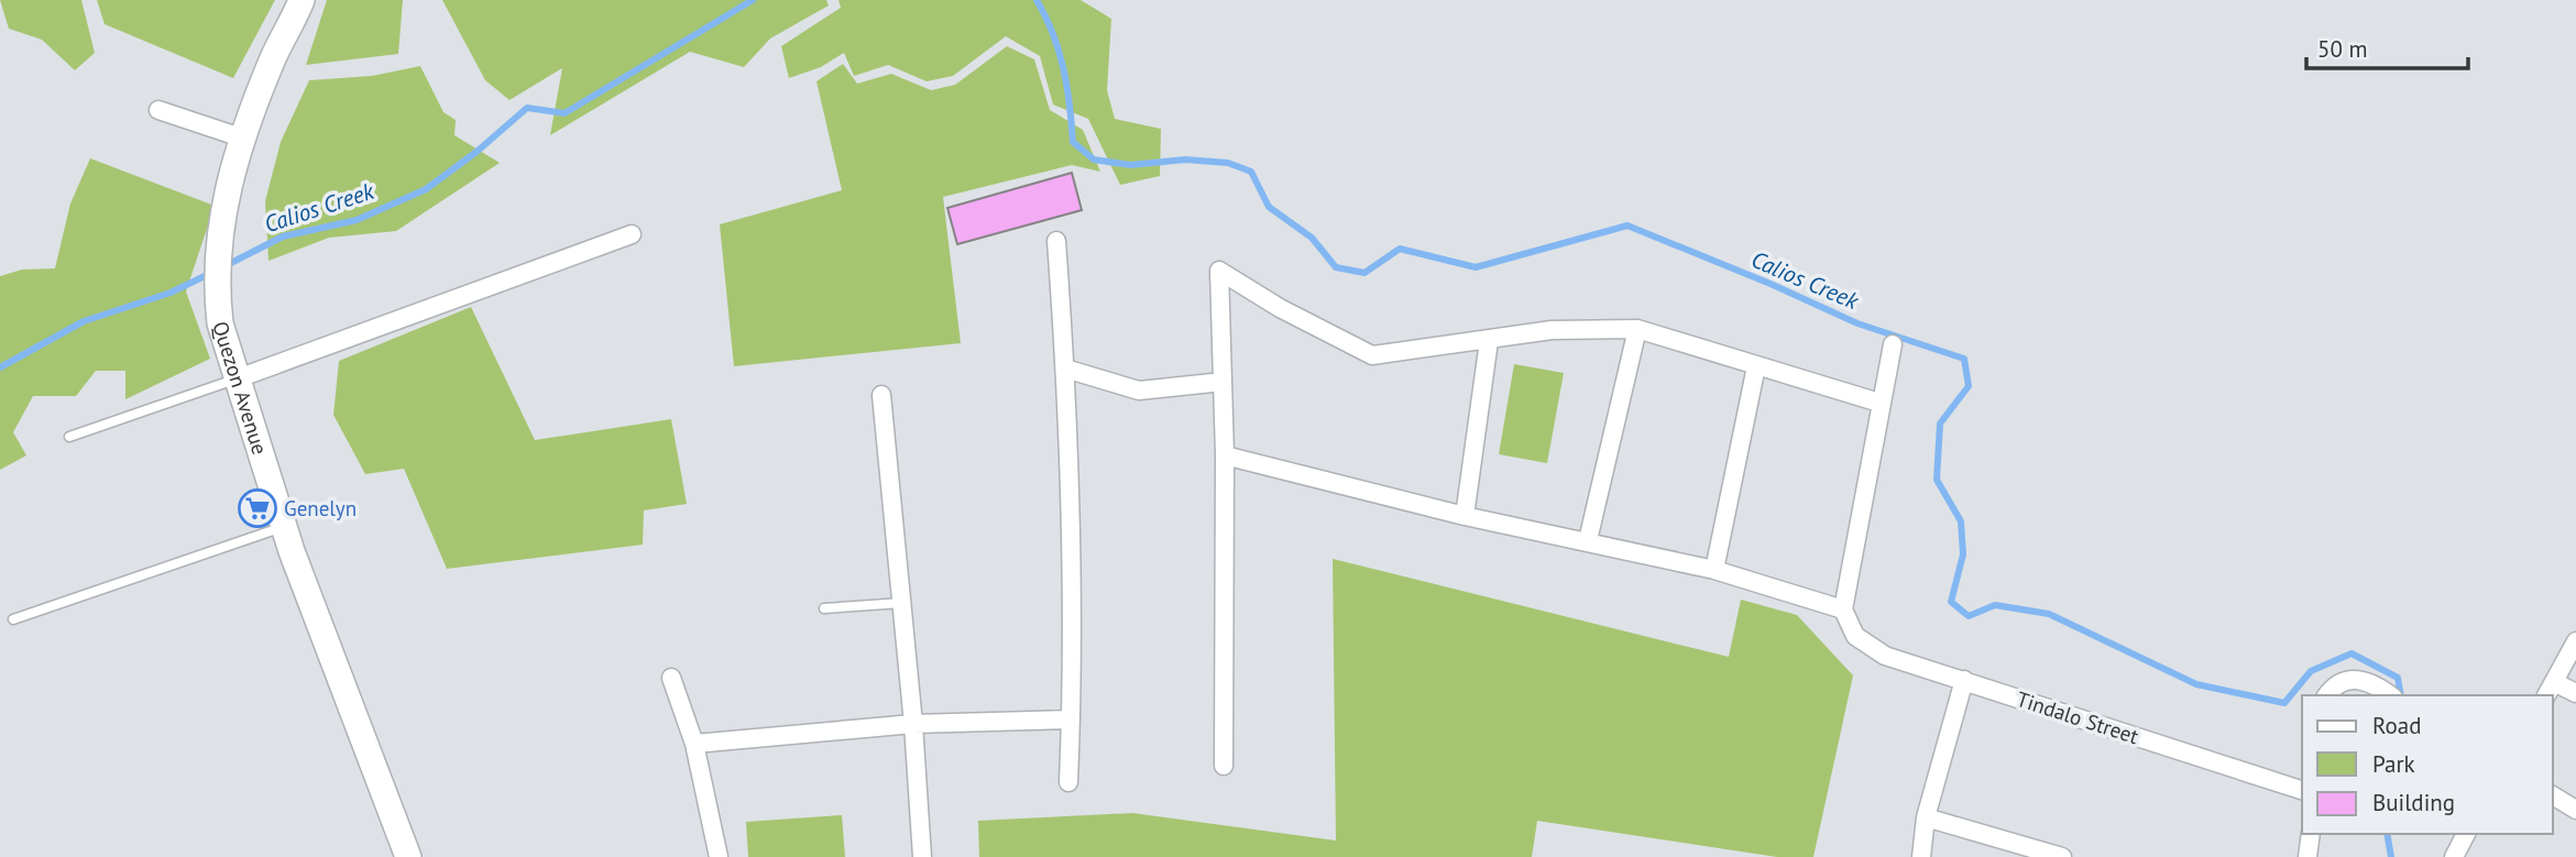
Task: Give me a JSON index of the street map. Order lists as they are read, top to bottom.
{
  "streets": {
    "main road": ["Quezon Avenue"],
    "street": ["Tindalo Street"]
  },
  "water": ["Calios Creek"],
  "places": {
    "supermarket": ["Genelyn"]
  },
  "legend": ["Road", "Park", "Building"],
  "scale_bar": "50 m"
}
